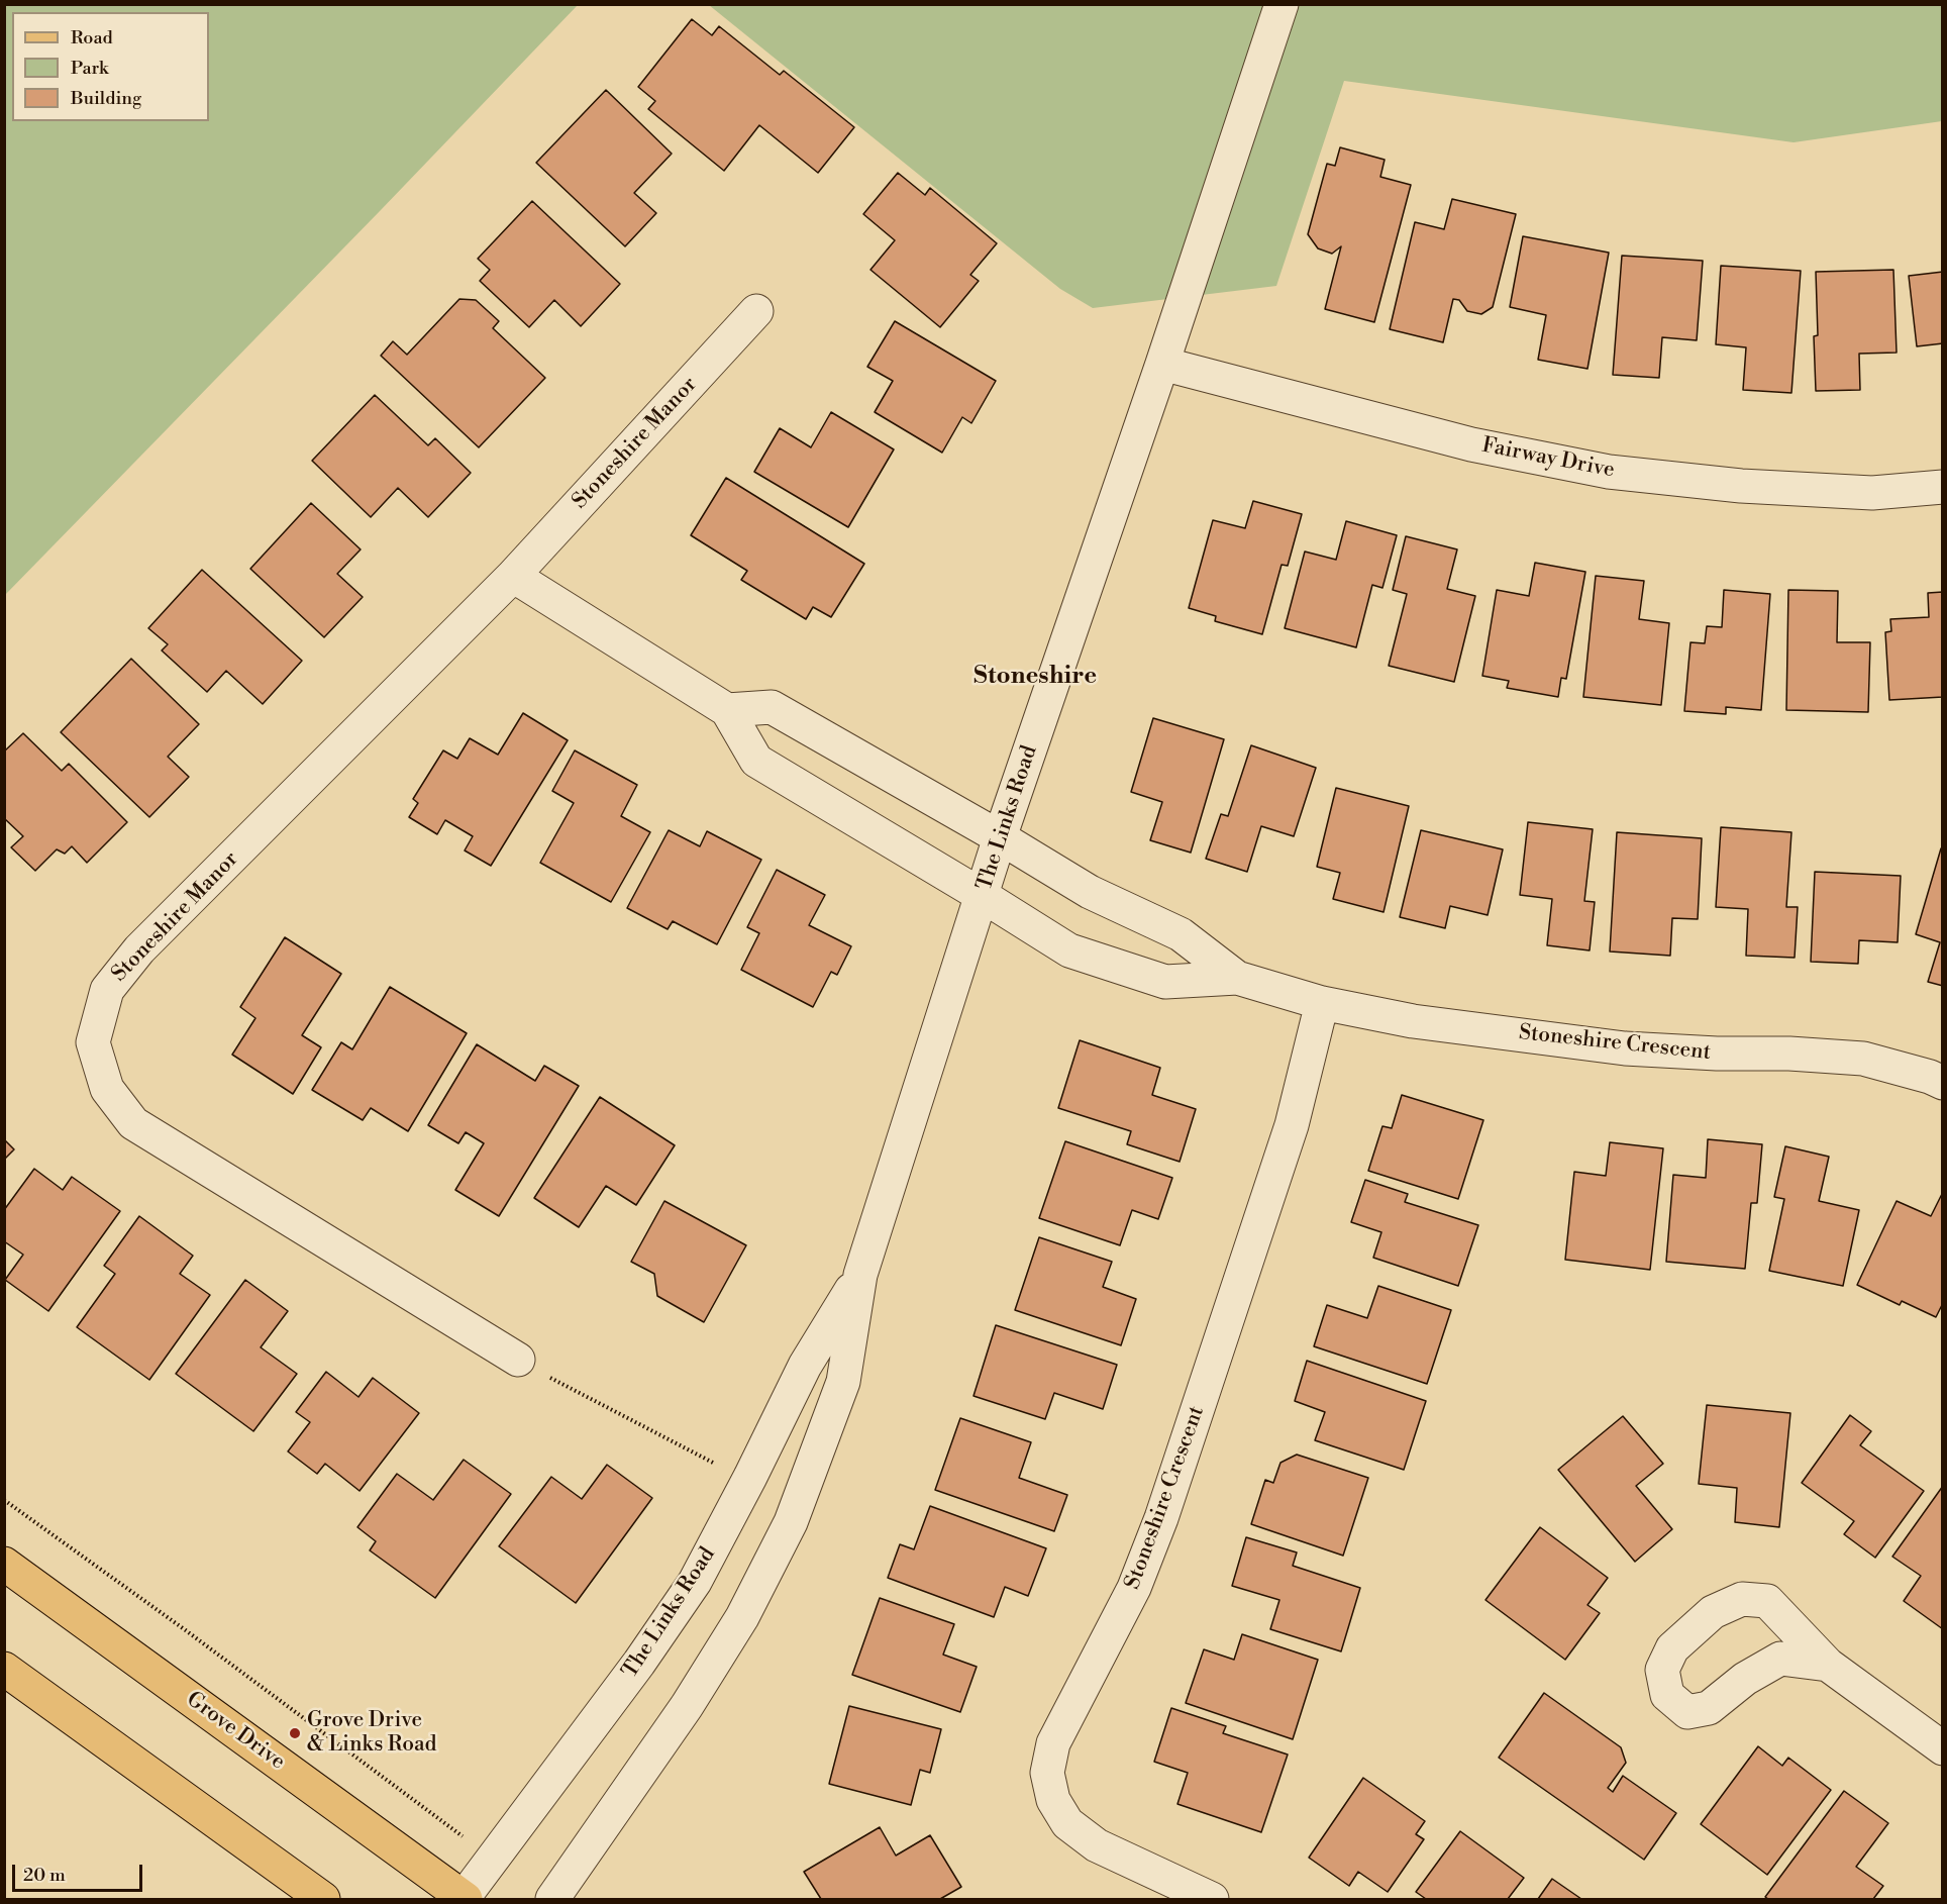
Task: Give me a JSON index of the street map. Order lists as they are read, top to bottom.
{
  "streets": {
    "main road": ["Grove Drive"],
    "street": [
      "Stoneshire Manor",
      "Fairway Drive",
      "The Links Road",
      "Stoneshire Crescent"
    ]
  },
  "crossings": [
    ["Fairway Drive", "The Links Road"],
    ["The Links Road", "Stoneshire Crescent"],
    ["The Links Road", "Grove Drive"]
  ],
  "districts": ["Stoneshire"],
  "places": ["Grove Drive & Links Road"],
  "legend": ["Road", "Park", "Building"],
  "scale_bar": "20 m"
}
